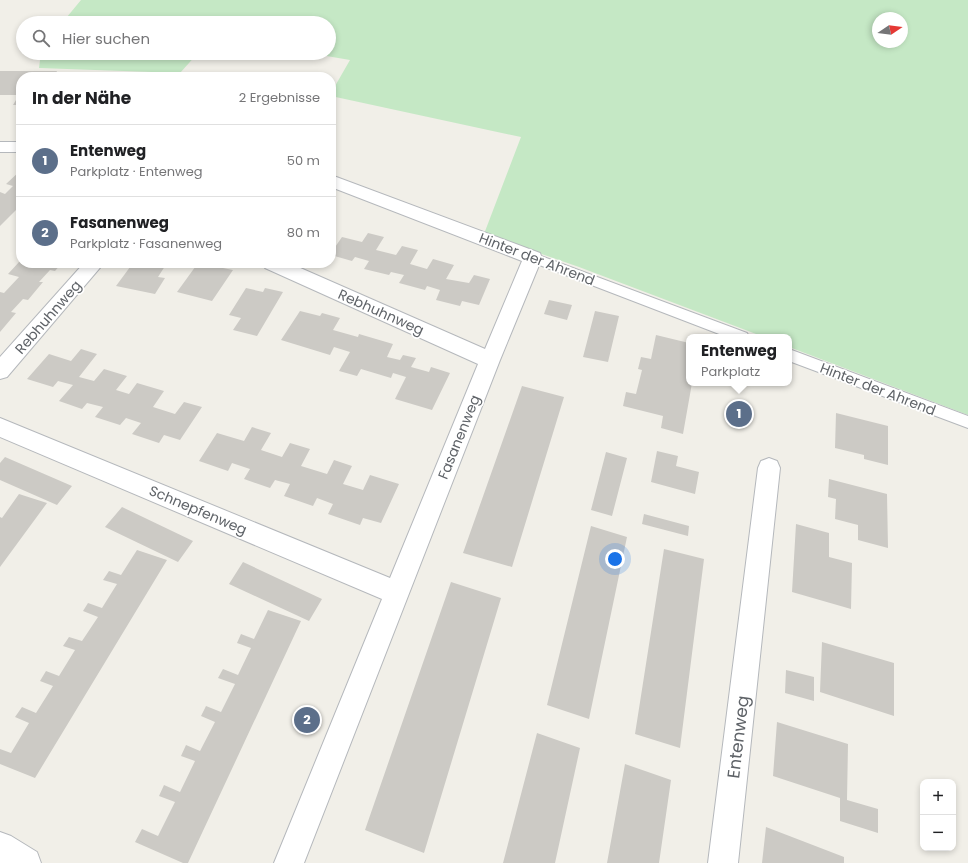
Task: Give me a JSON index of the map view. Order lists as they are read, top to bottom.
{
  "streets": {
    "street": [
      "Hinter der Ahrend",
      "Rebhuhnweg",
      "Fasanenweg",
      "Schnepfenweg",
      "Entenweg"
    ]
  },
  "crossings": [
    ["Hinter der Ahrend", "Fasanenweg"],
    ["Rebhuhnweg", "Fasanenweg"],
    ["Fasanenweg", "Schnepfenweg"]
  ],
  "north": "right",
  "page": {
    "search": "Hier suchen",
    "heading": ["In der Nähe", "2 Ergebnisse"],
    "list": [
      {
        "mark": "1",
        "name": "Entenweg",
        "note": "Parkplatz · Entenweg",
        "value": "50 m"
      },
      {
        "mark": "2",
        "name": "Fasanenweg",
        "note": "Parkplatz · Fasanenweg",
        "value": "80 m"
      }
    ],
    "popup": ["Entenweg", "Parkplatz"],
    "pins": ["1", "2"],
    "map_buttons": ["+", "−"]
  }
}
